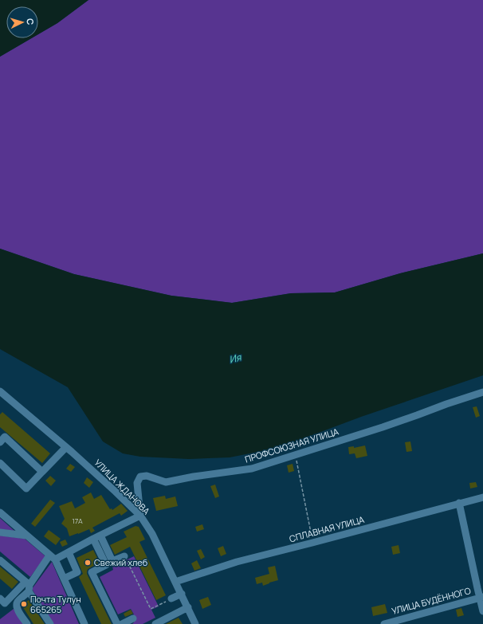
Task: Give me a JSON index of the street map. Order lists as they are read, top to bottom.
{
  "streets": {
    "street": [
      "ПРОФСОЮЗНАЯ УЛИЦА",
      "УЛИЦА ЖДАНОВА",
      "СПЛАВНАЯ УЛИЦА",
      "УЛИЦА БУДЁННОГО"
    ]
  },
  "crossings": [
    ["ПРОФСОЮЗНАЯ УЛИЦА", "УЛИЦА ЖДАНОВА"],
    ["УЛИЦА ЖДАНОВА", "СПЛАВНАЯ УЛИЦА"]
  ],
  "water": ["Ия"],
  "places": ["Свежий хлеб", "Почта Тулун 665265"],
  "house_numbers": ["17А"],
  "north": "right"
}
